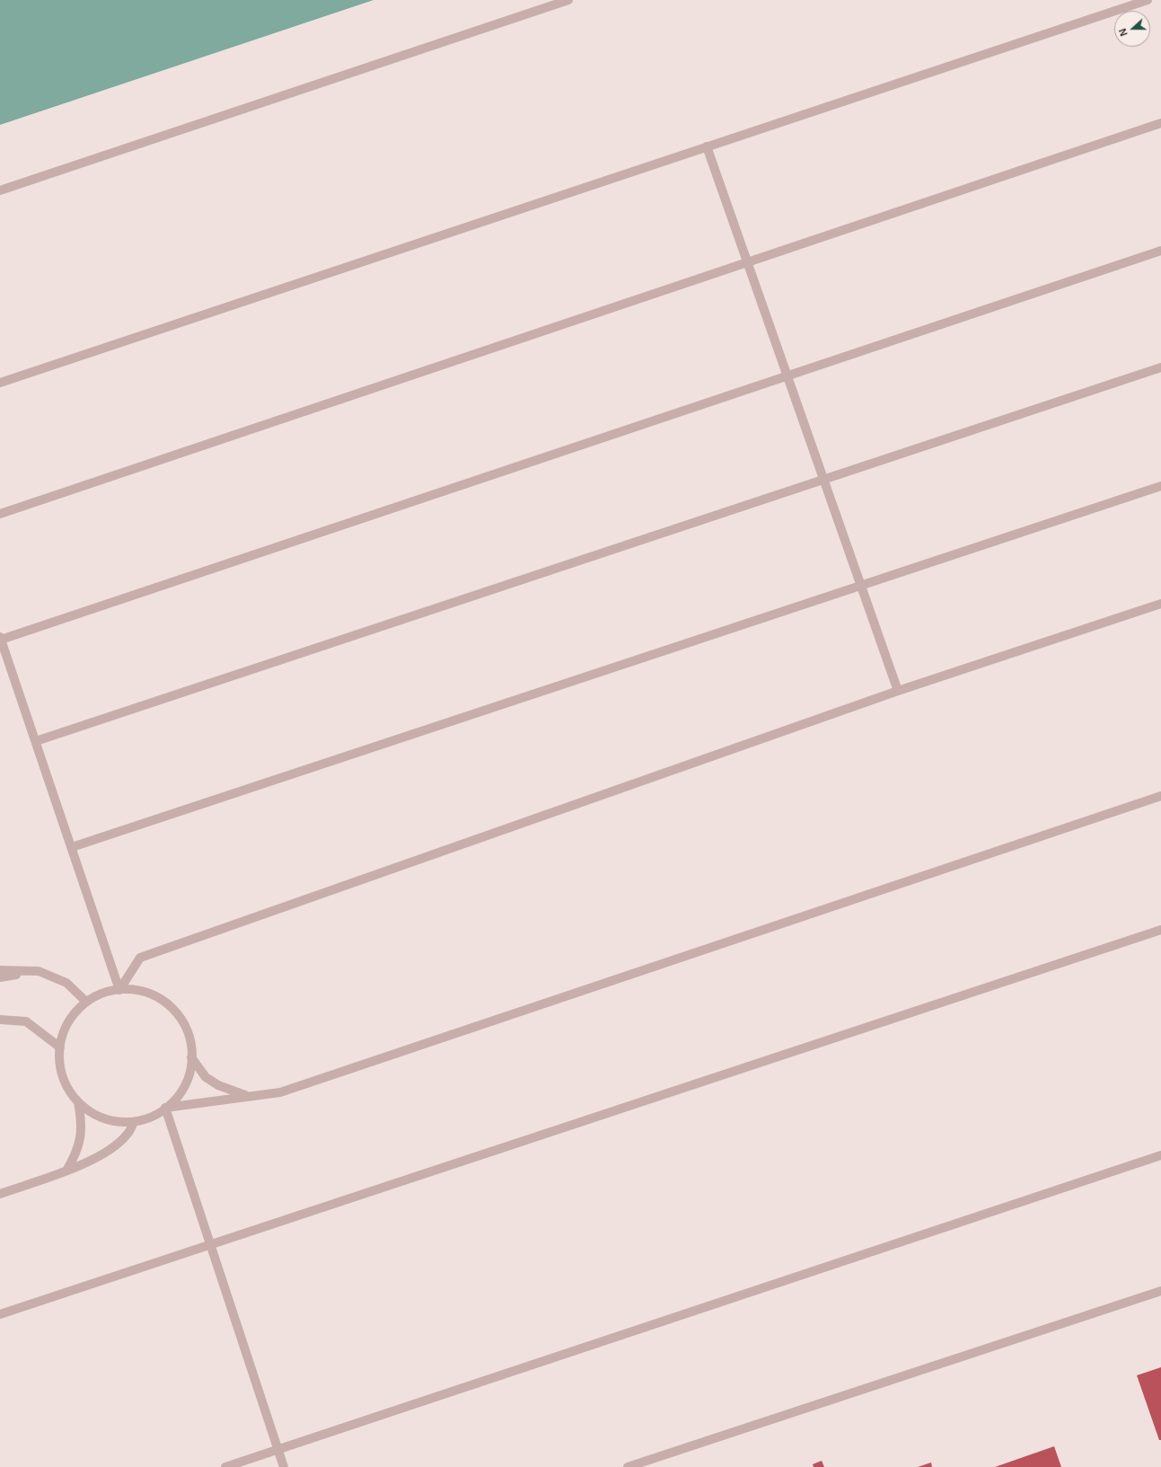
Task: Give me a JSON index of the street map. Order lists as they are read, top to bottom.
{
  "north": "left"
}
